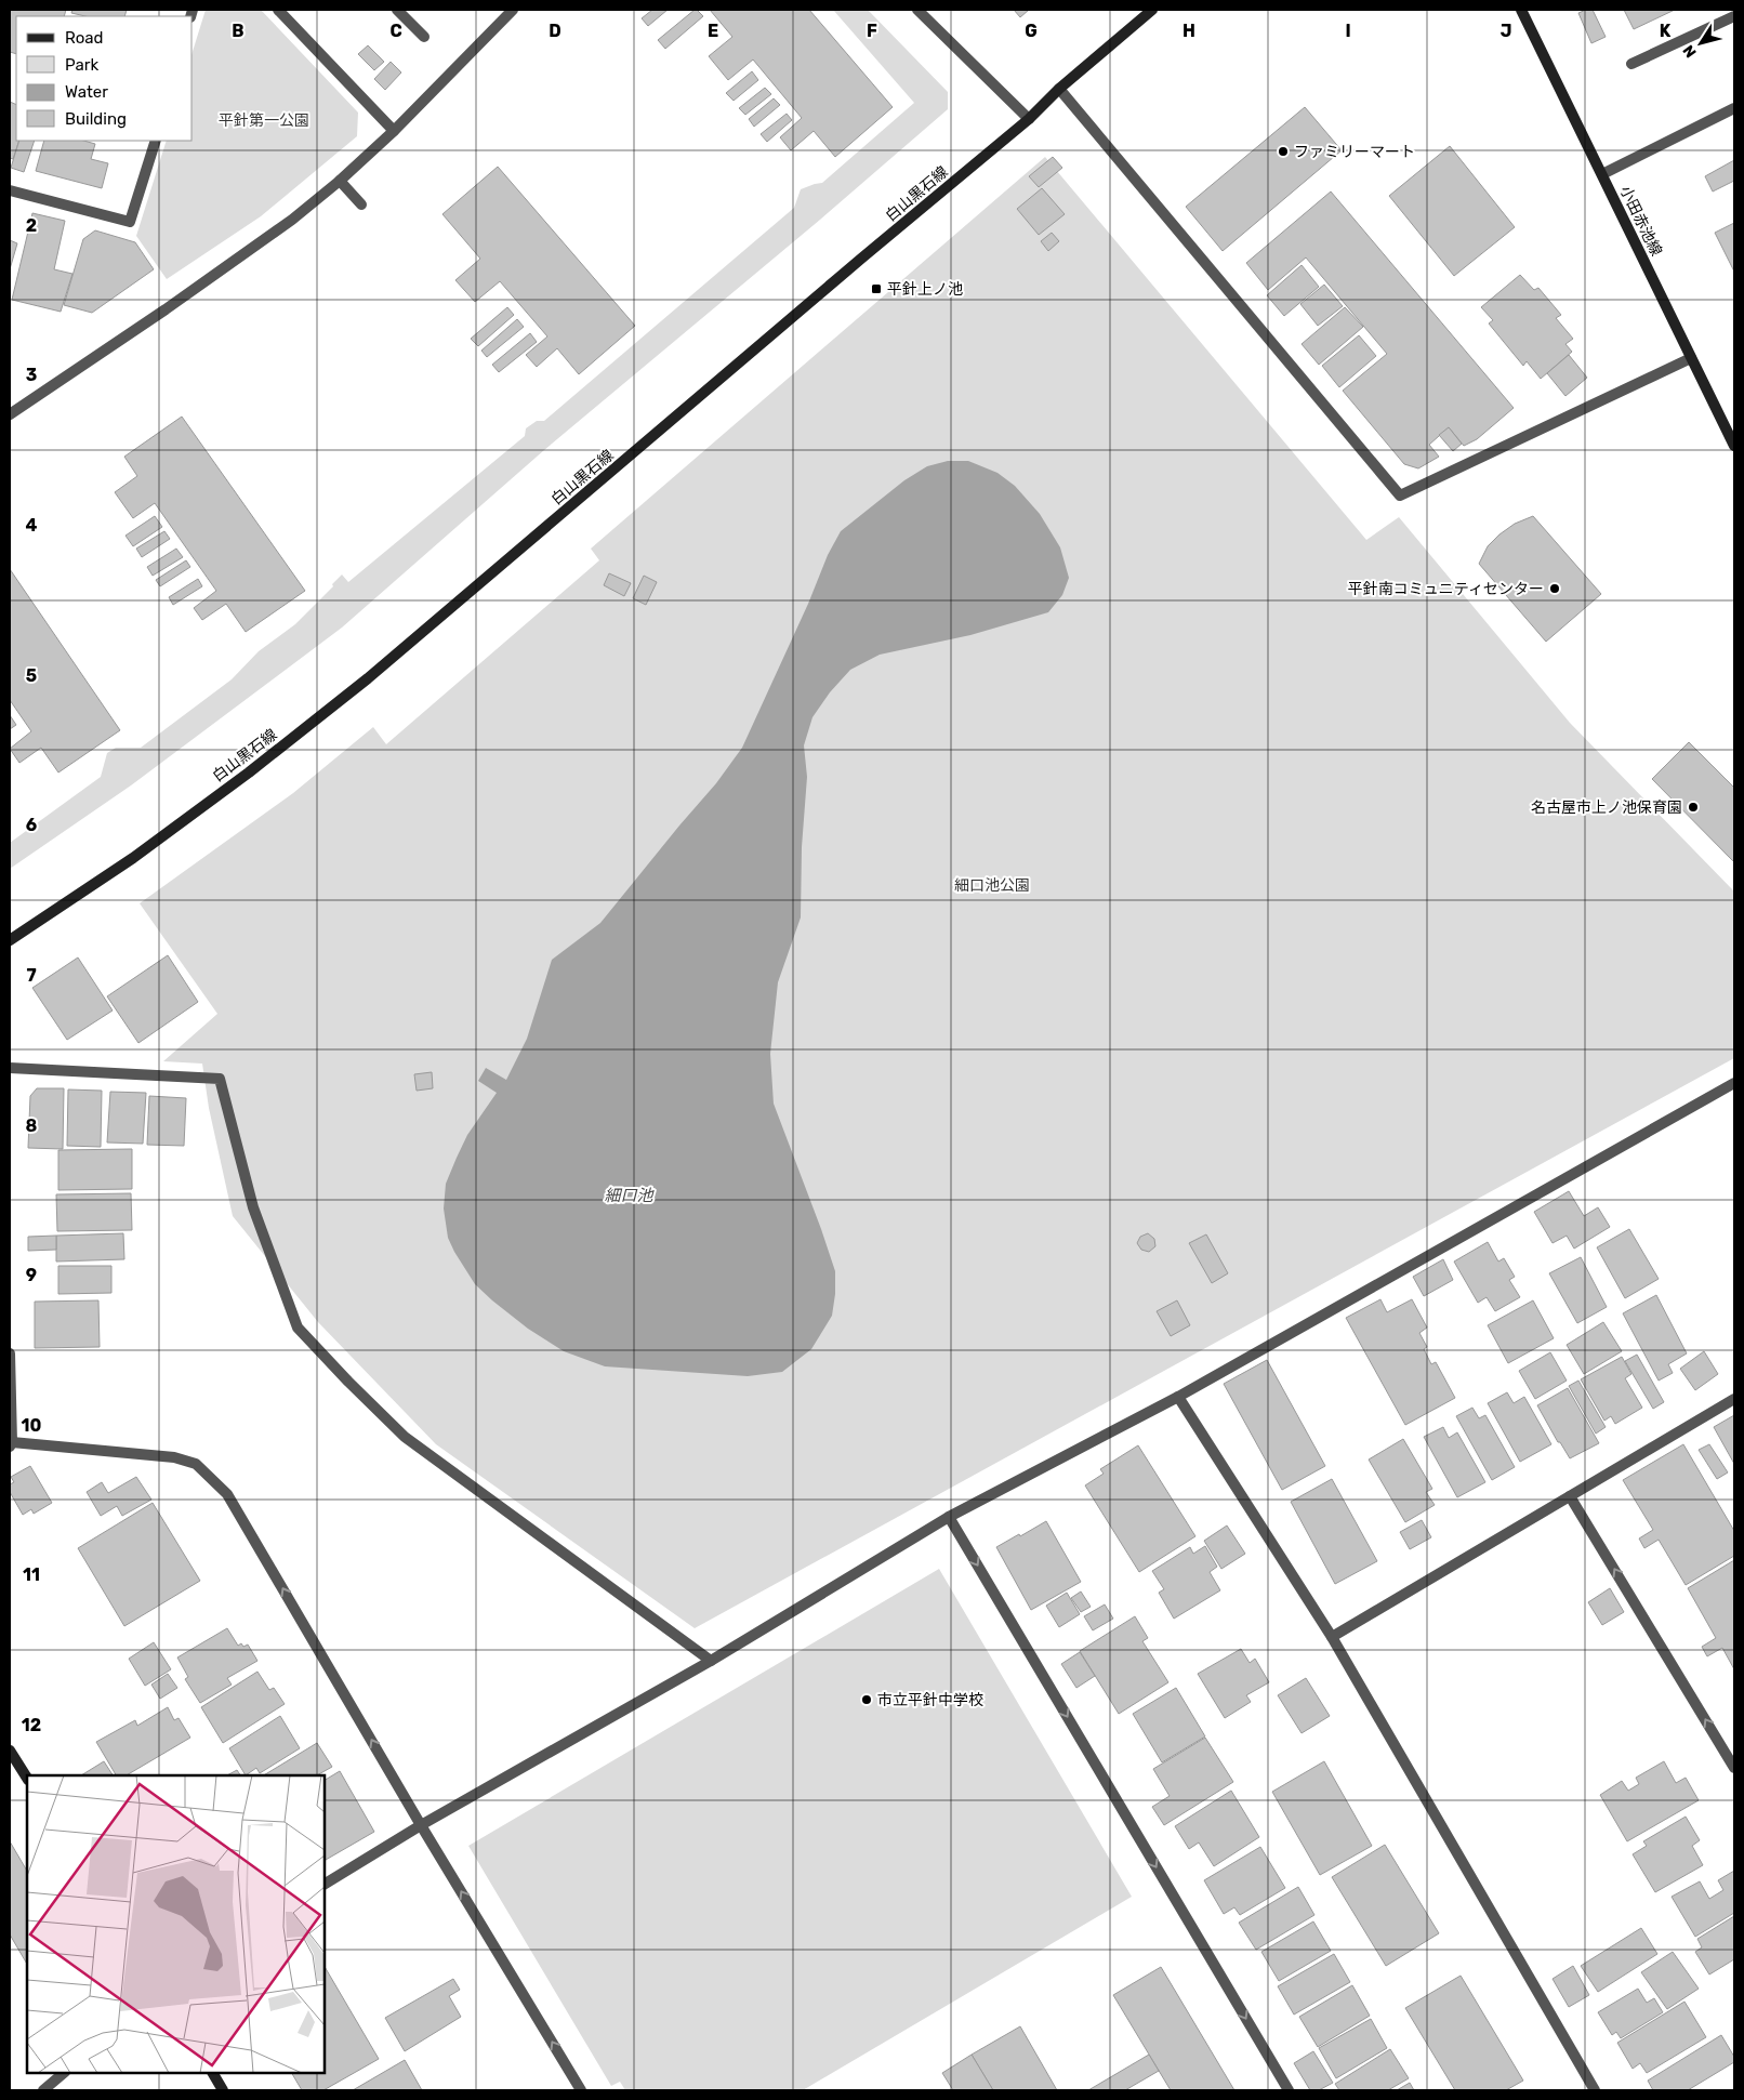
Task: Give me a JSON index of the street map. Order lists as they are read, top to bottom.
{
  "streets": {
    "street": ["白山黒石線", "小田赤池線"]
  },
  "water": ["細口池"],
  "parks": ["平針第一公園", "細口池公園"],
  "places": {
    "other": [
      "ファミリーマート",
      "平針南コミュニティセンター",
      "名古屋市上ノ池保育園",
      "市立平針中学校"
    ],
    "transit": ["平針上ノ池"]
  },
  "legend": [
    "Road",
    "Park",
    "Water",
    "Building"
  ],
  "north": "bottom left",
  "grid": {
    "columns": [
      "B",
      "C",
      "D",
      "E",
      "F",
      "G",
      "H",
      "I",
      "J",
      "K"
    ],
    "rows": [
      "2",
      "3",
      "4",
      "5",
      "6",
      "7",
      "8",
      "9",
      "10",
      "11",
      "12"
    ]
  }
}
